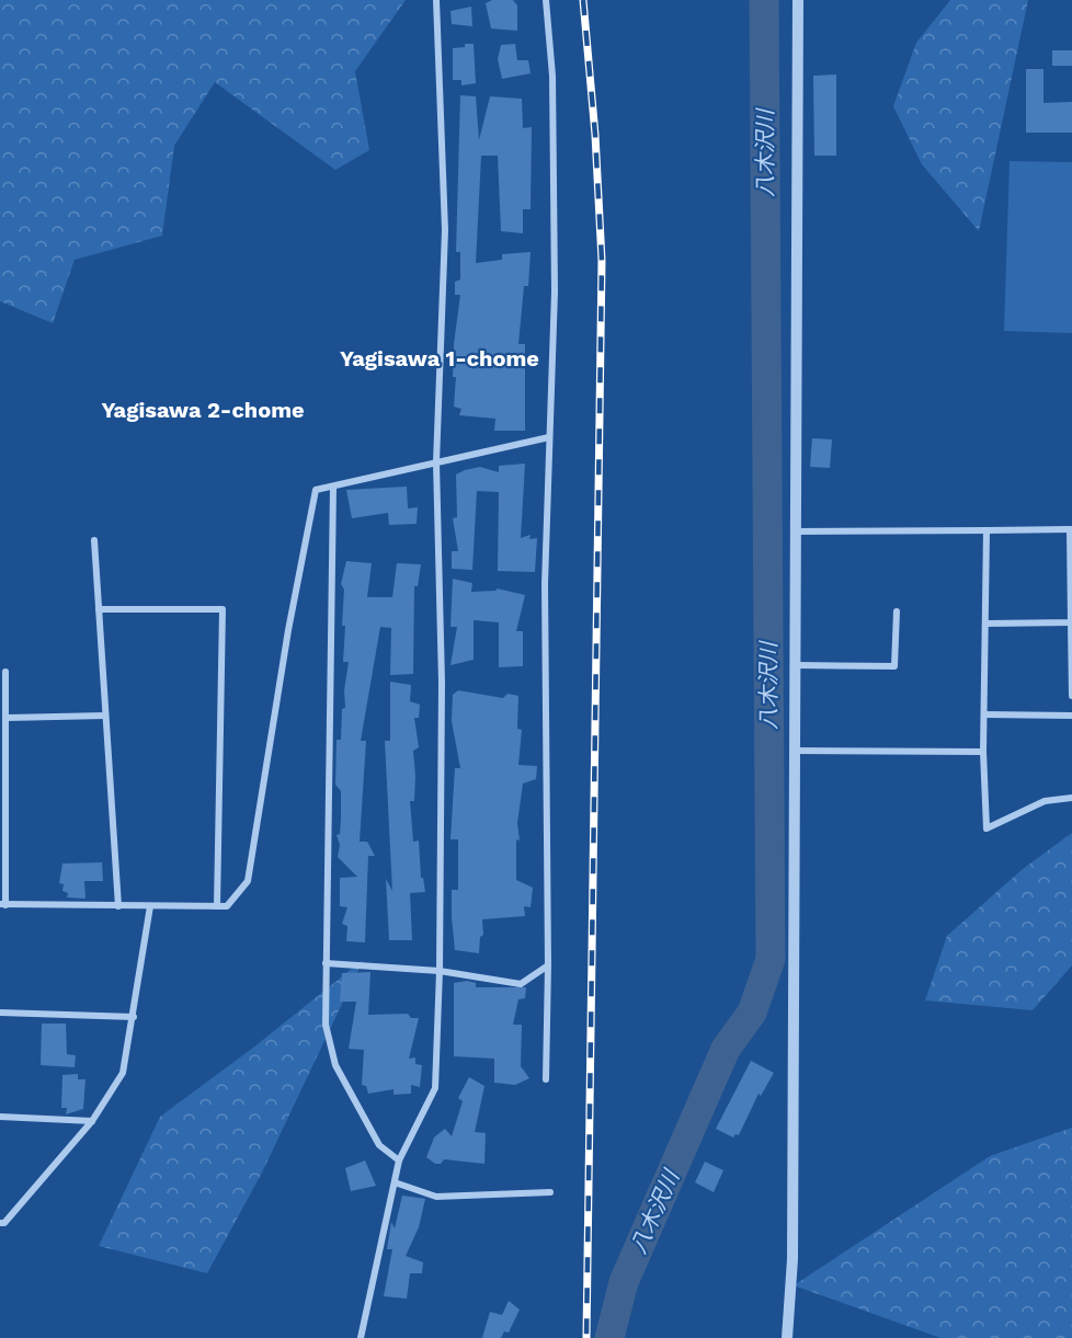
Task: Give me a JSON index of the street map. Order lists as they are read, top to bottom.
{
  "districts": ["Yagisawa 1-chome", "Yagisawa 2-chome"],
  "water": ["八木沢川"]
}
